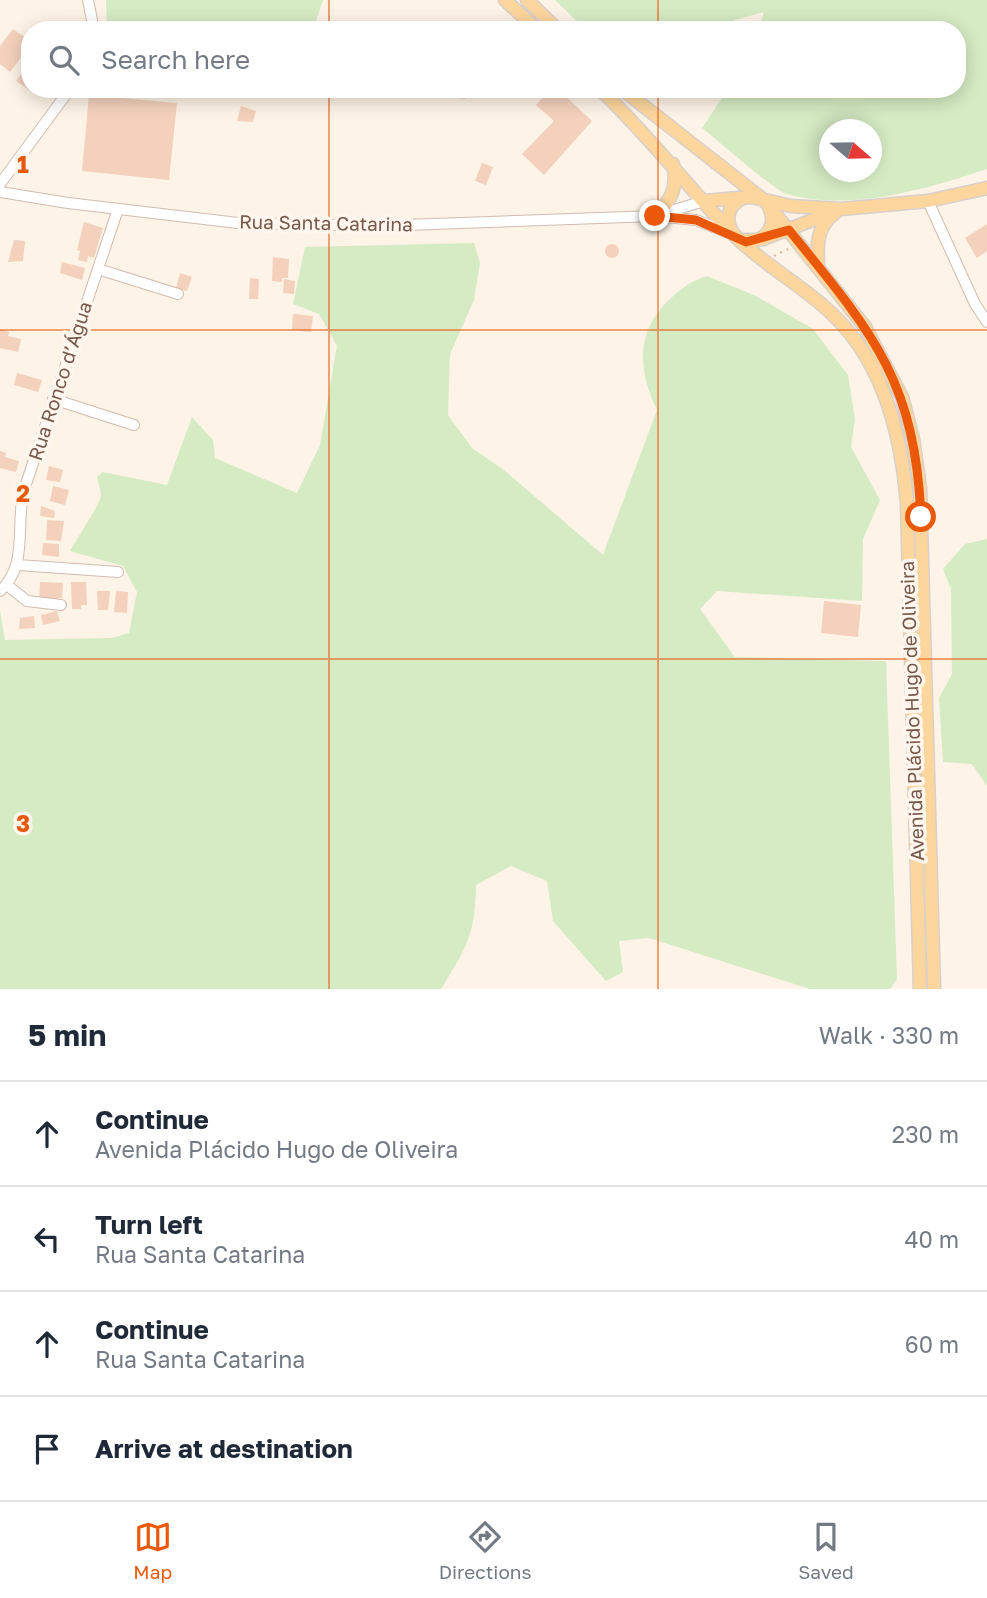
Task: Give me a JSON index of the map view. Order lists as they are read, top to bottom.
{
  "streets": {
    "main road": ["Rua Santa Catarina", "Avenida Plácido Hugo de Oliveira"],
    "street": ["Rua Ronco d’Água"]
  },
  "crossings": [
    ["Rua Santa Catarina", "Rua Ronco d’Água"],
    ["Rua Santa Catarina", "Avenida Plácido Hugo de Oliveira"]
  ],
  "north": "right",
  "page": {
    "search": "Search here",
    "heading": ["5 min", "Walk · 330 m"],
    "list": [
      ["Continue", "Avenida Plácido Hugo de Oliveira", "230 m"],
      ["Turn left", "Rua Santa Catarina", "40 m"],
      ["Continue", "Rua Santa Catarina", "60 m"],
      "Arrive at destination"
    ],
    "nav": ["Map", "Directions", "Saved"]
  },
  "grid": {
    "rows": ["1", "2", "3"]
  }
}
